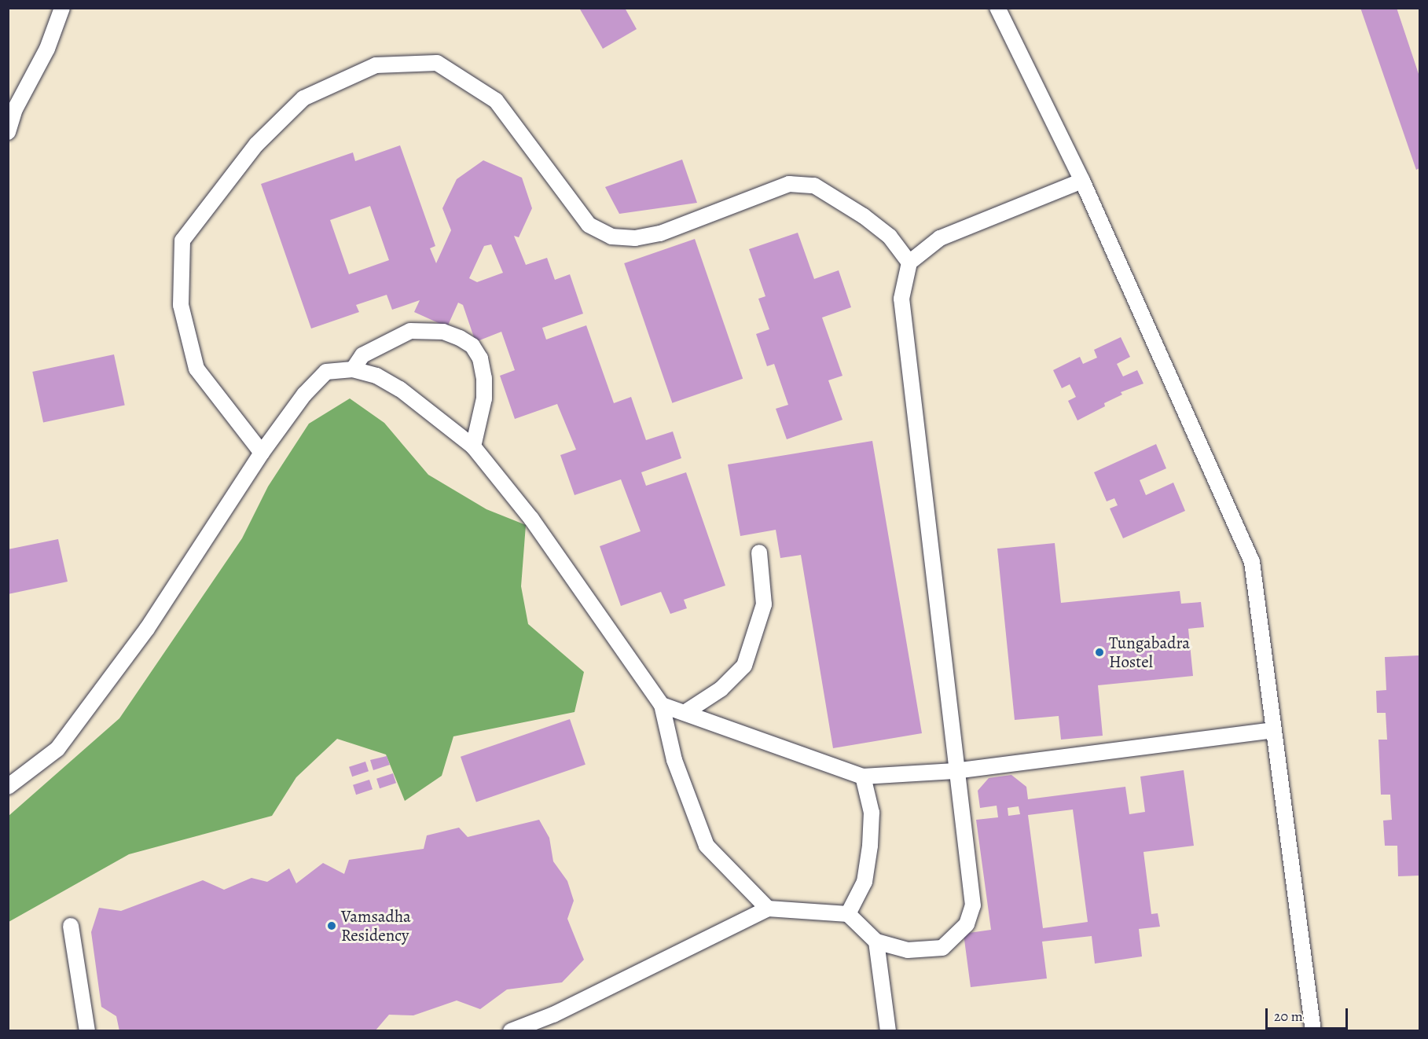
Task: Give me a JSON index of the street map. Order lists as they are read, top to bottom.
{
  "places": ["Tungabadra Hostel", "Vamsadha Residency"],
  "scale_bar": "20 m"
}
